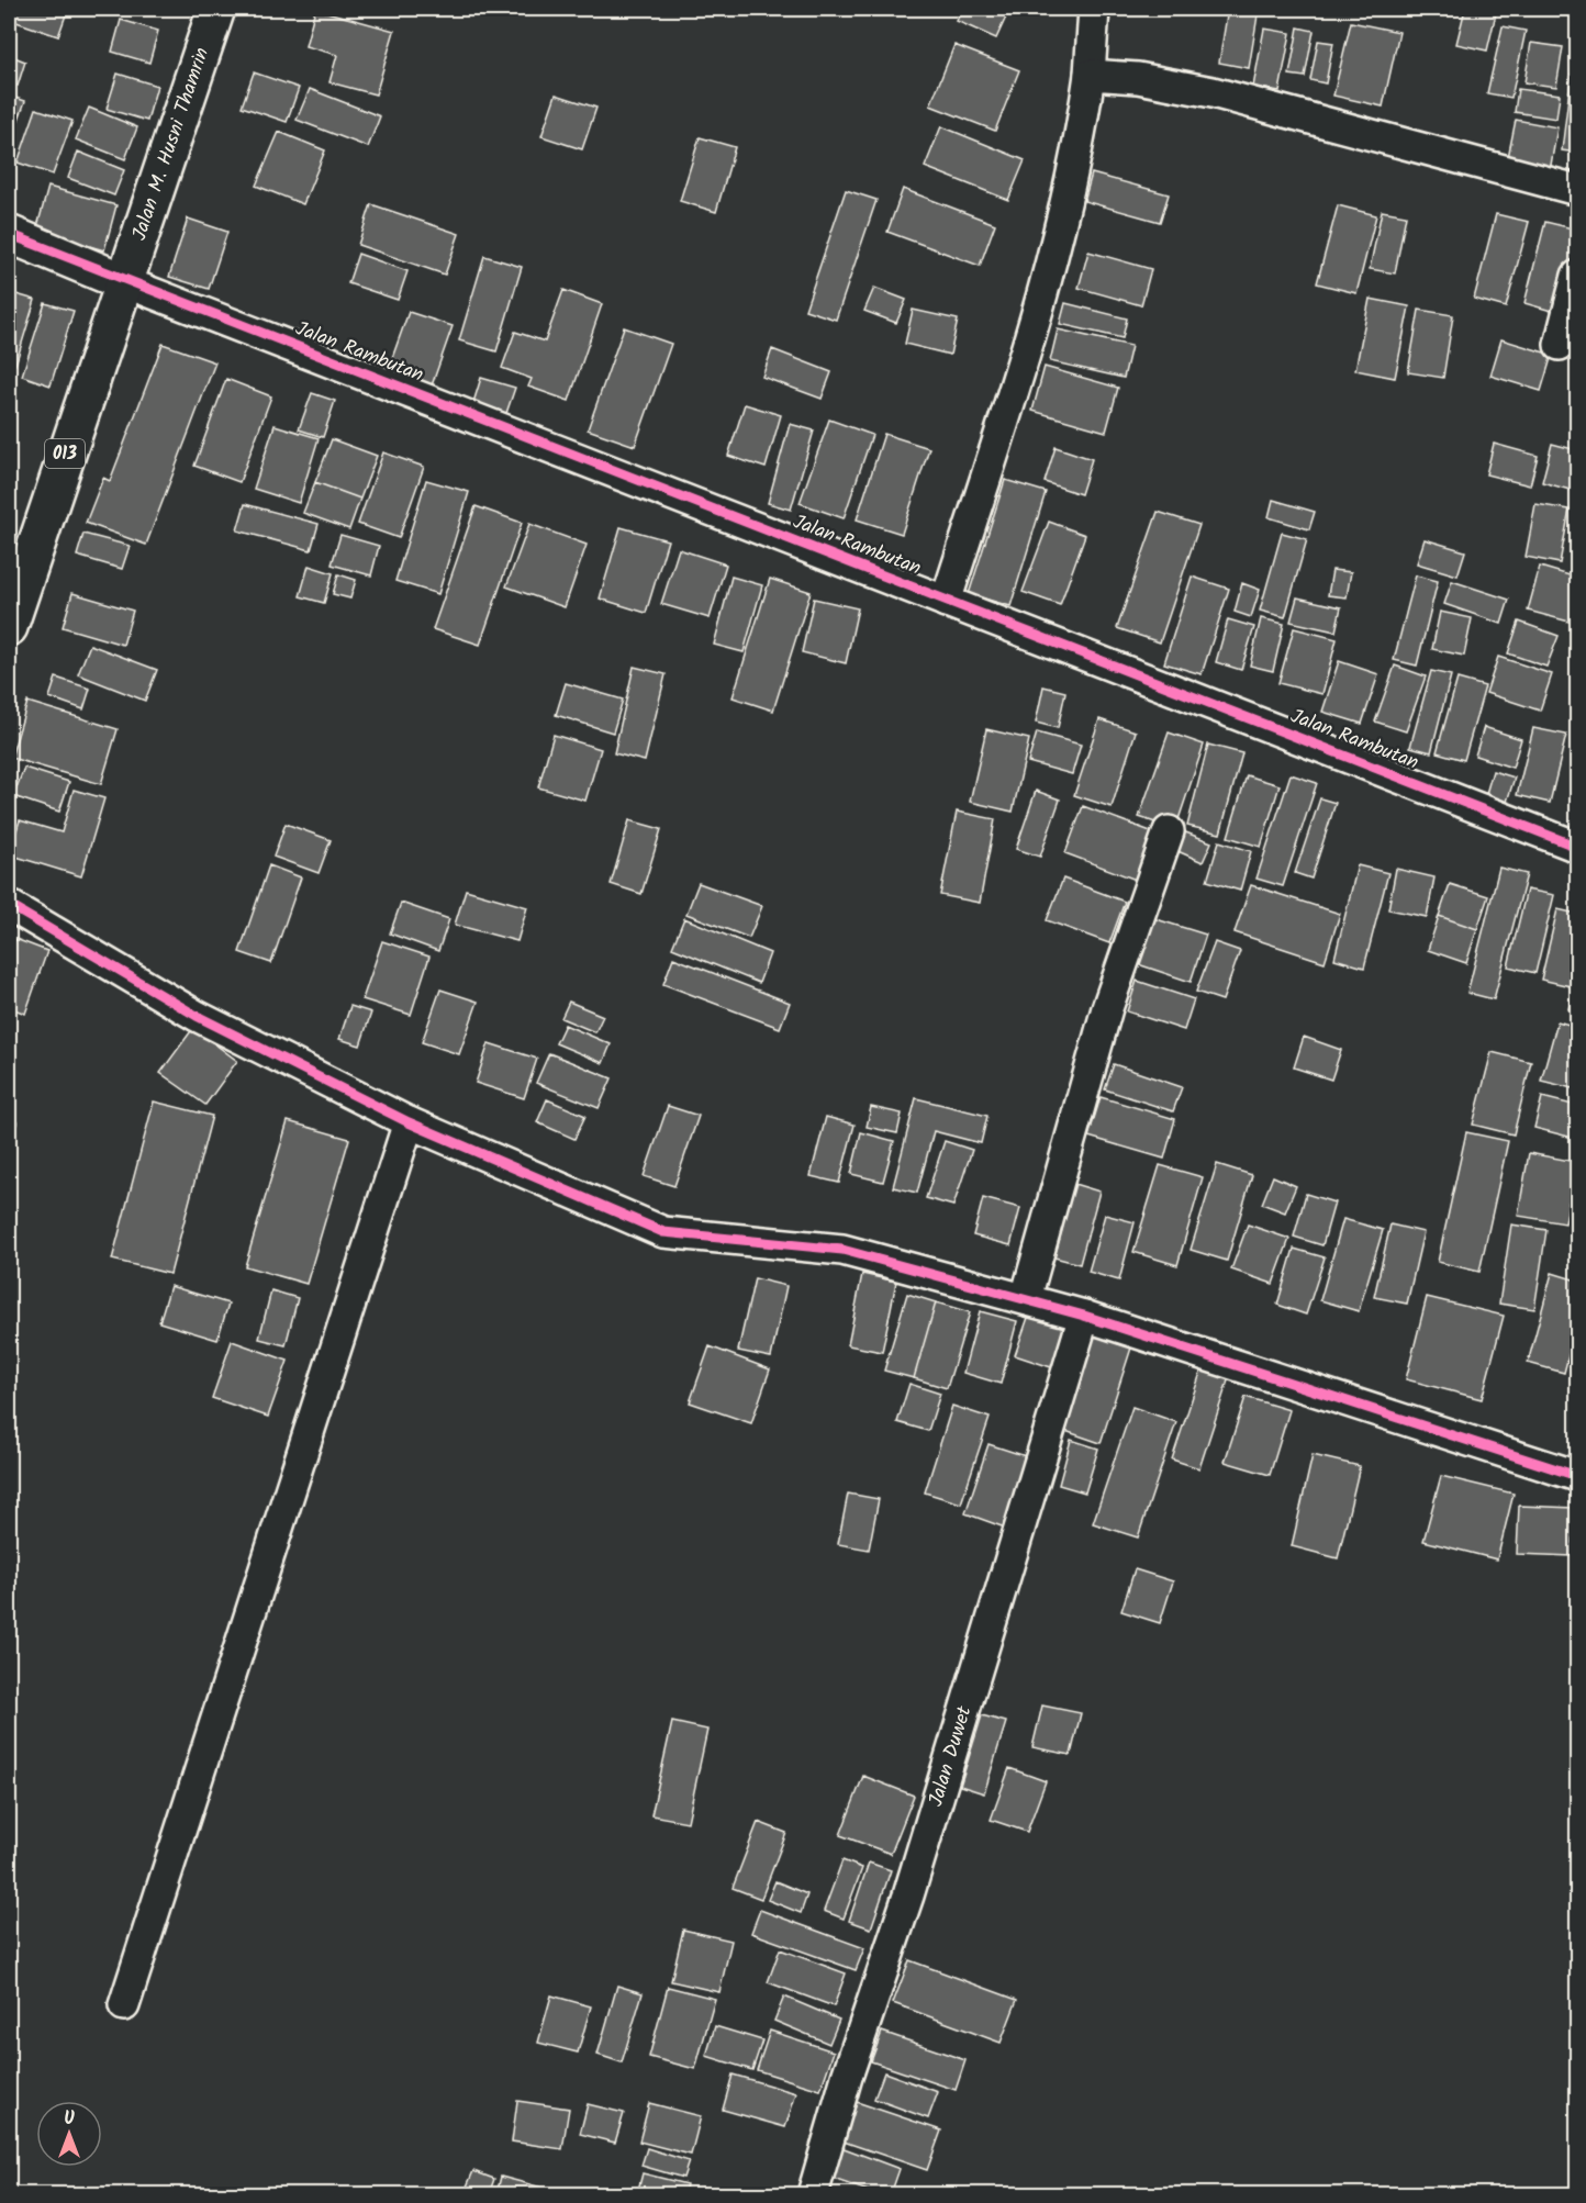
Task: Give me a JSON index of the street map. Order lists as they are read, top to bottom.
{
  "streets": {
    "main road": ["Jalan M. Husni Thamrin", "013"],
    "street": ["Jalan Rambutan", "Jalan Duwet"]
  },
  "crossings": [
    ["Jalan M. Husni Thamrin", "Jalan Rambutan"],
    ["Jalan M. Husni Thamrin", "013"],
    ["Jalan Rambutan", "013"]
  ],
  "north": "top"
}
